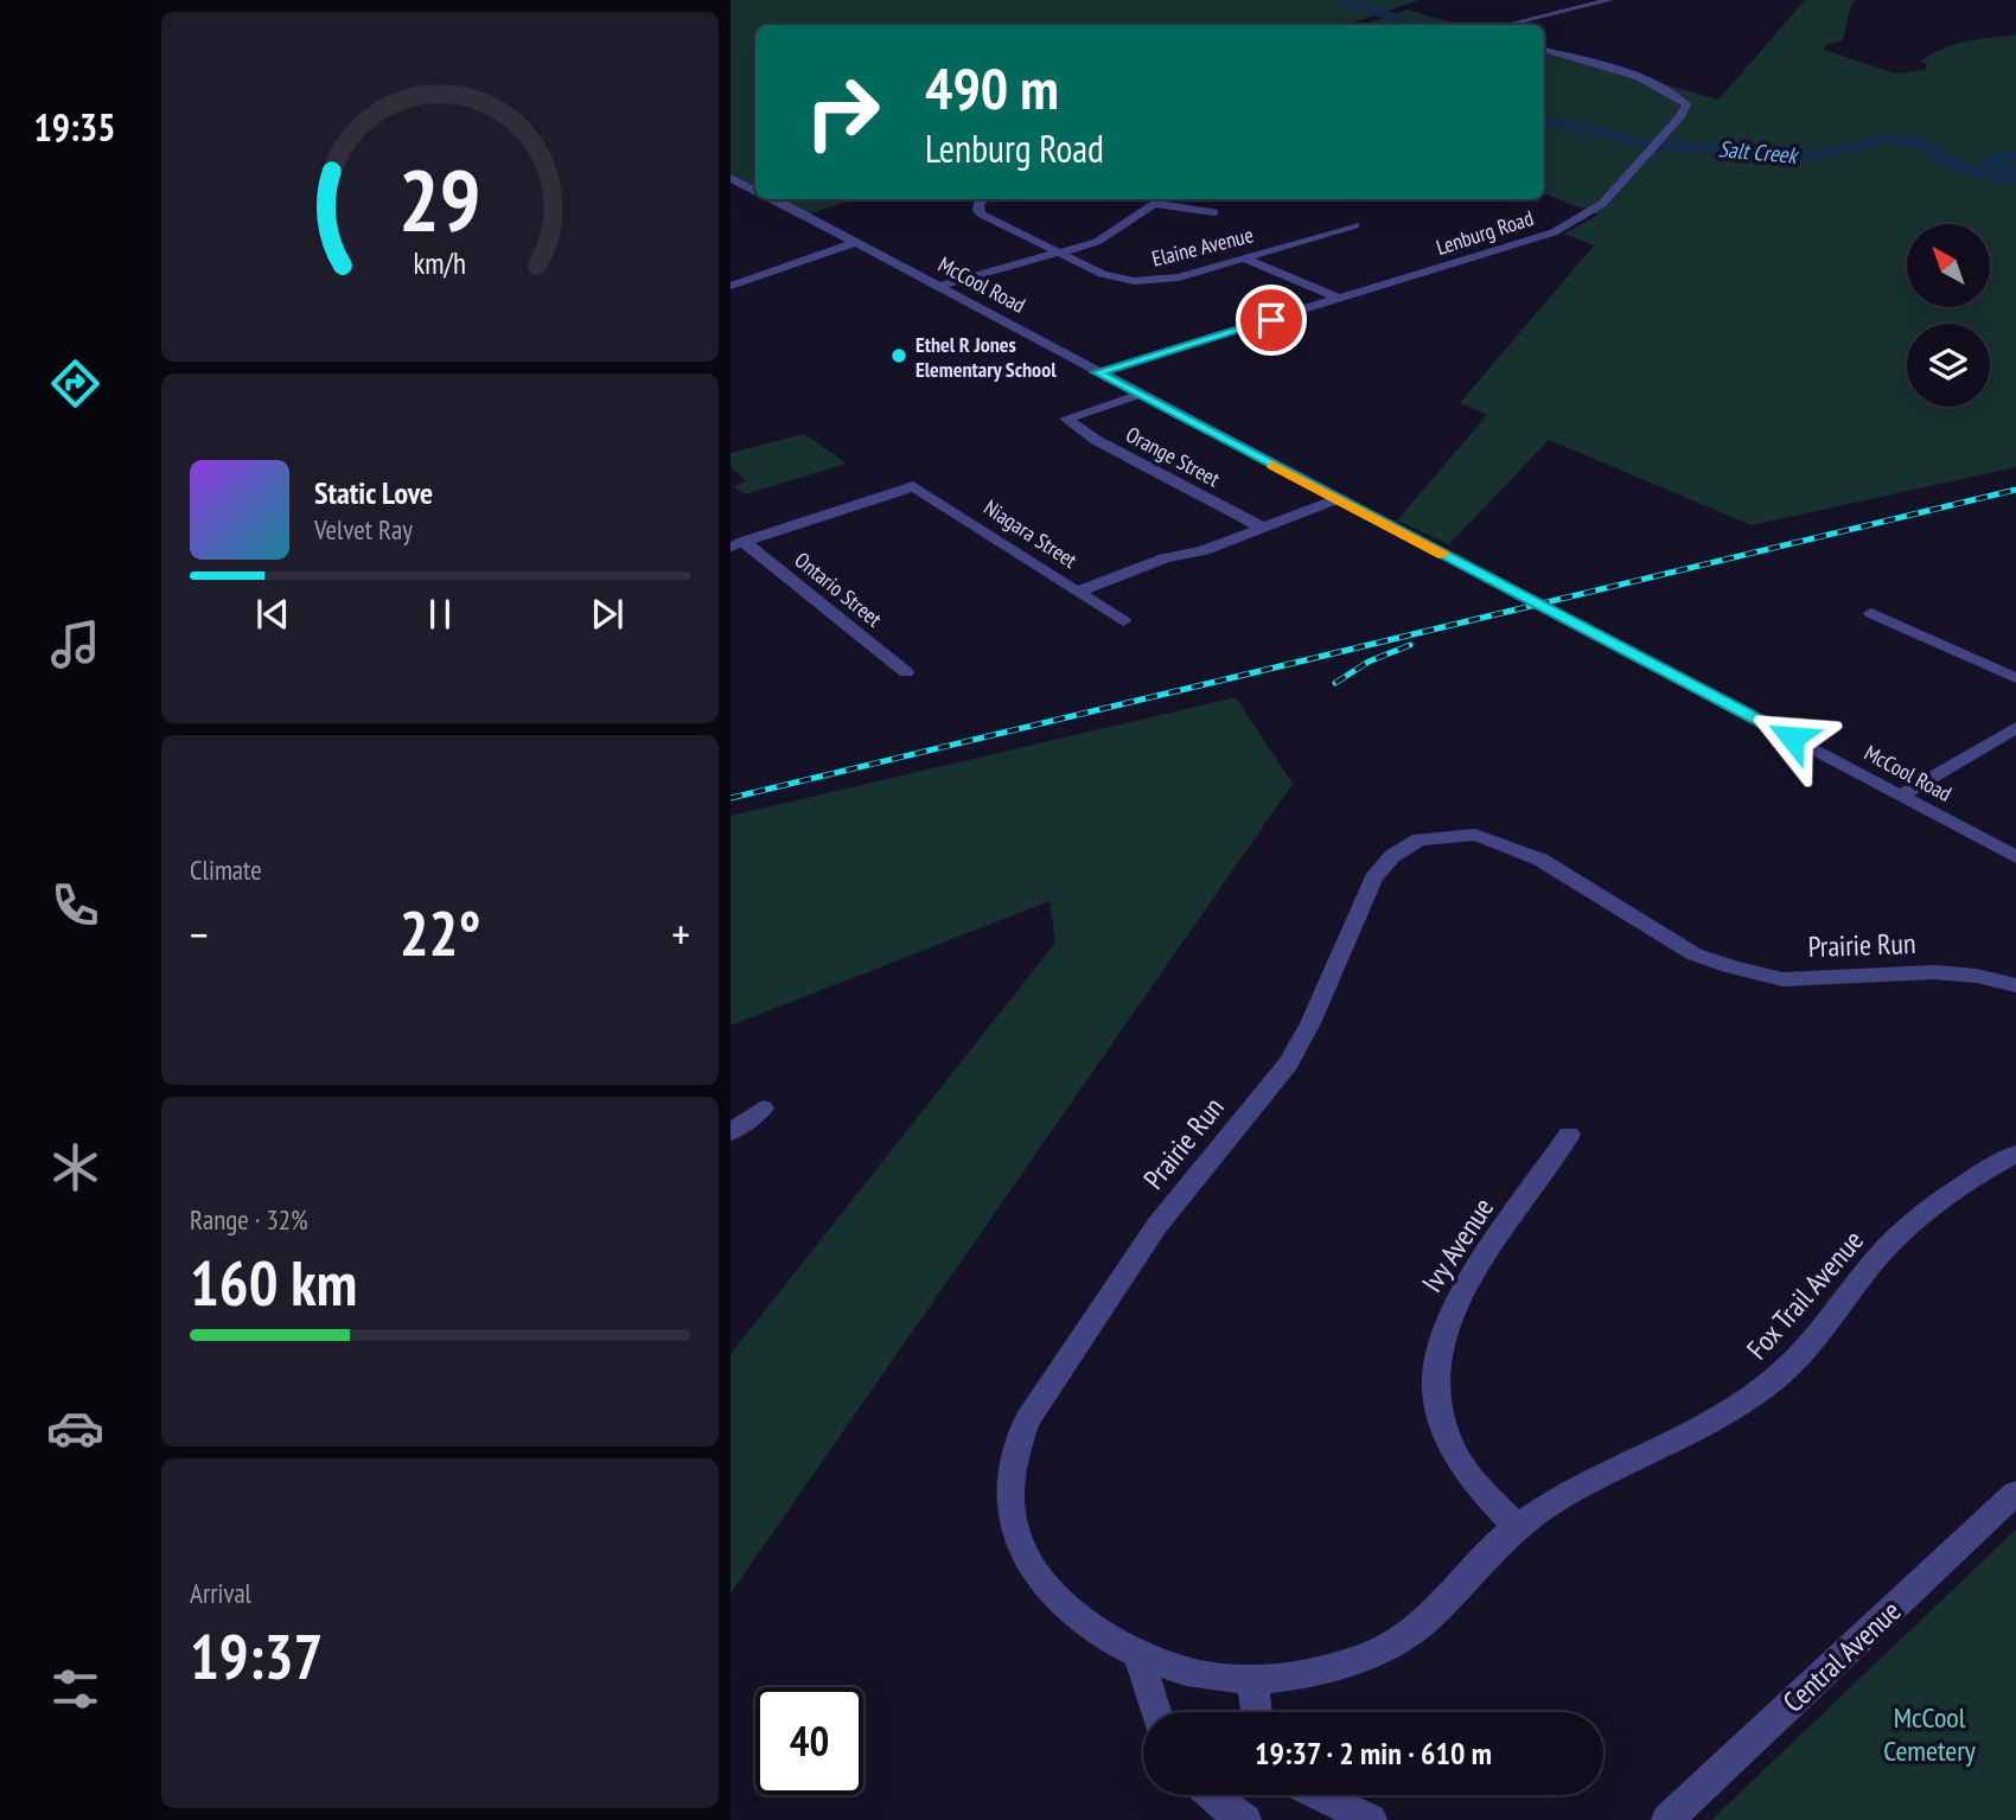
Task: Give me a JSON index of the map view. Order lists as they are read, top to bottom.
{
  "streets": {
    "street": [
      "Lenburg Road",
      "Elaine Avenue",
      "McCool Road",
      "Orange Street",
      "Niagara Street",
      "Ontario Street",
      "Prairie Run",
      "Ivy Avenue",
      "Fox Trail Avenue",
      "Central Avenue"
    ]
  },
  "crossings": [
    ["Lenburg Road", "McCool Road"],
    ["McCool Road", "Orange Street"],
    ["Niagara Street", "Ontario Street"],
    ["Prairie Run", "Ivy Avenue"],
    ["Prairie Run", "Fox Trail Avenue"],
    ["Ivy Avenue", "Fox Trail Avenue"]
  ],
  "water": ["Salt Creek"],
  "parks": ["McCool Cemetery"],
  "places": ["Ethel R Jones Elementary School"],
  "north": "top left",
  "page": {
    "tabs": "19:35",
    "turn": ["490 m", "Lenburg Road"],
    "song": ["Static Love", "Velvet Ray"],
    "tile": [
      "Climate",
      ["Range · 32%", "160 km"],
      ["Arrival", "19:37"]
    ],
    "heat": ["−", "22°", "+"],
    "limit": "40",
    "trip": "19:37 · 2 min · 610 m",
    "gauge": ["29", "km/h"]
  }
}
